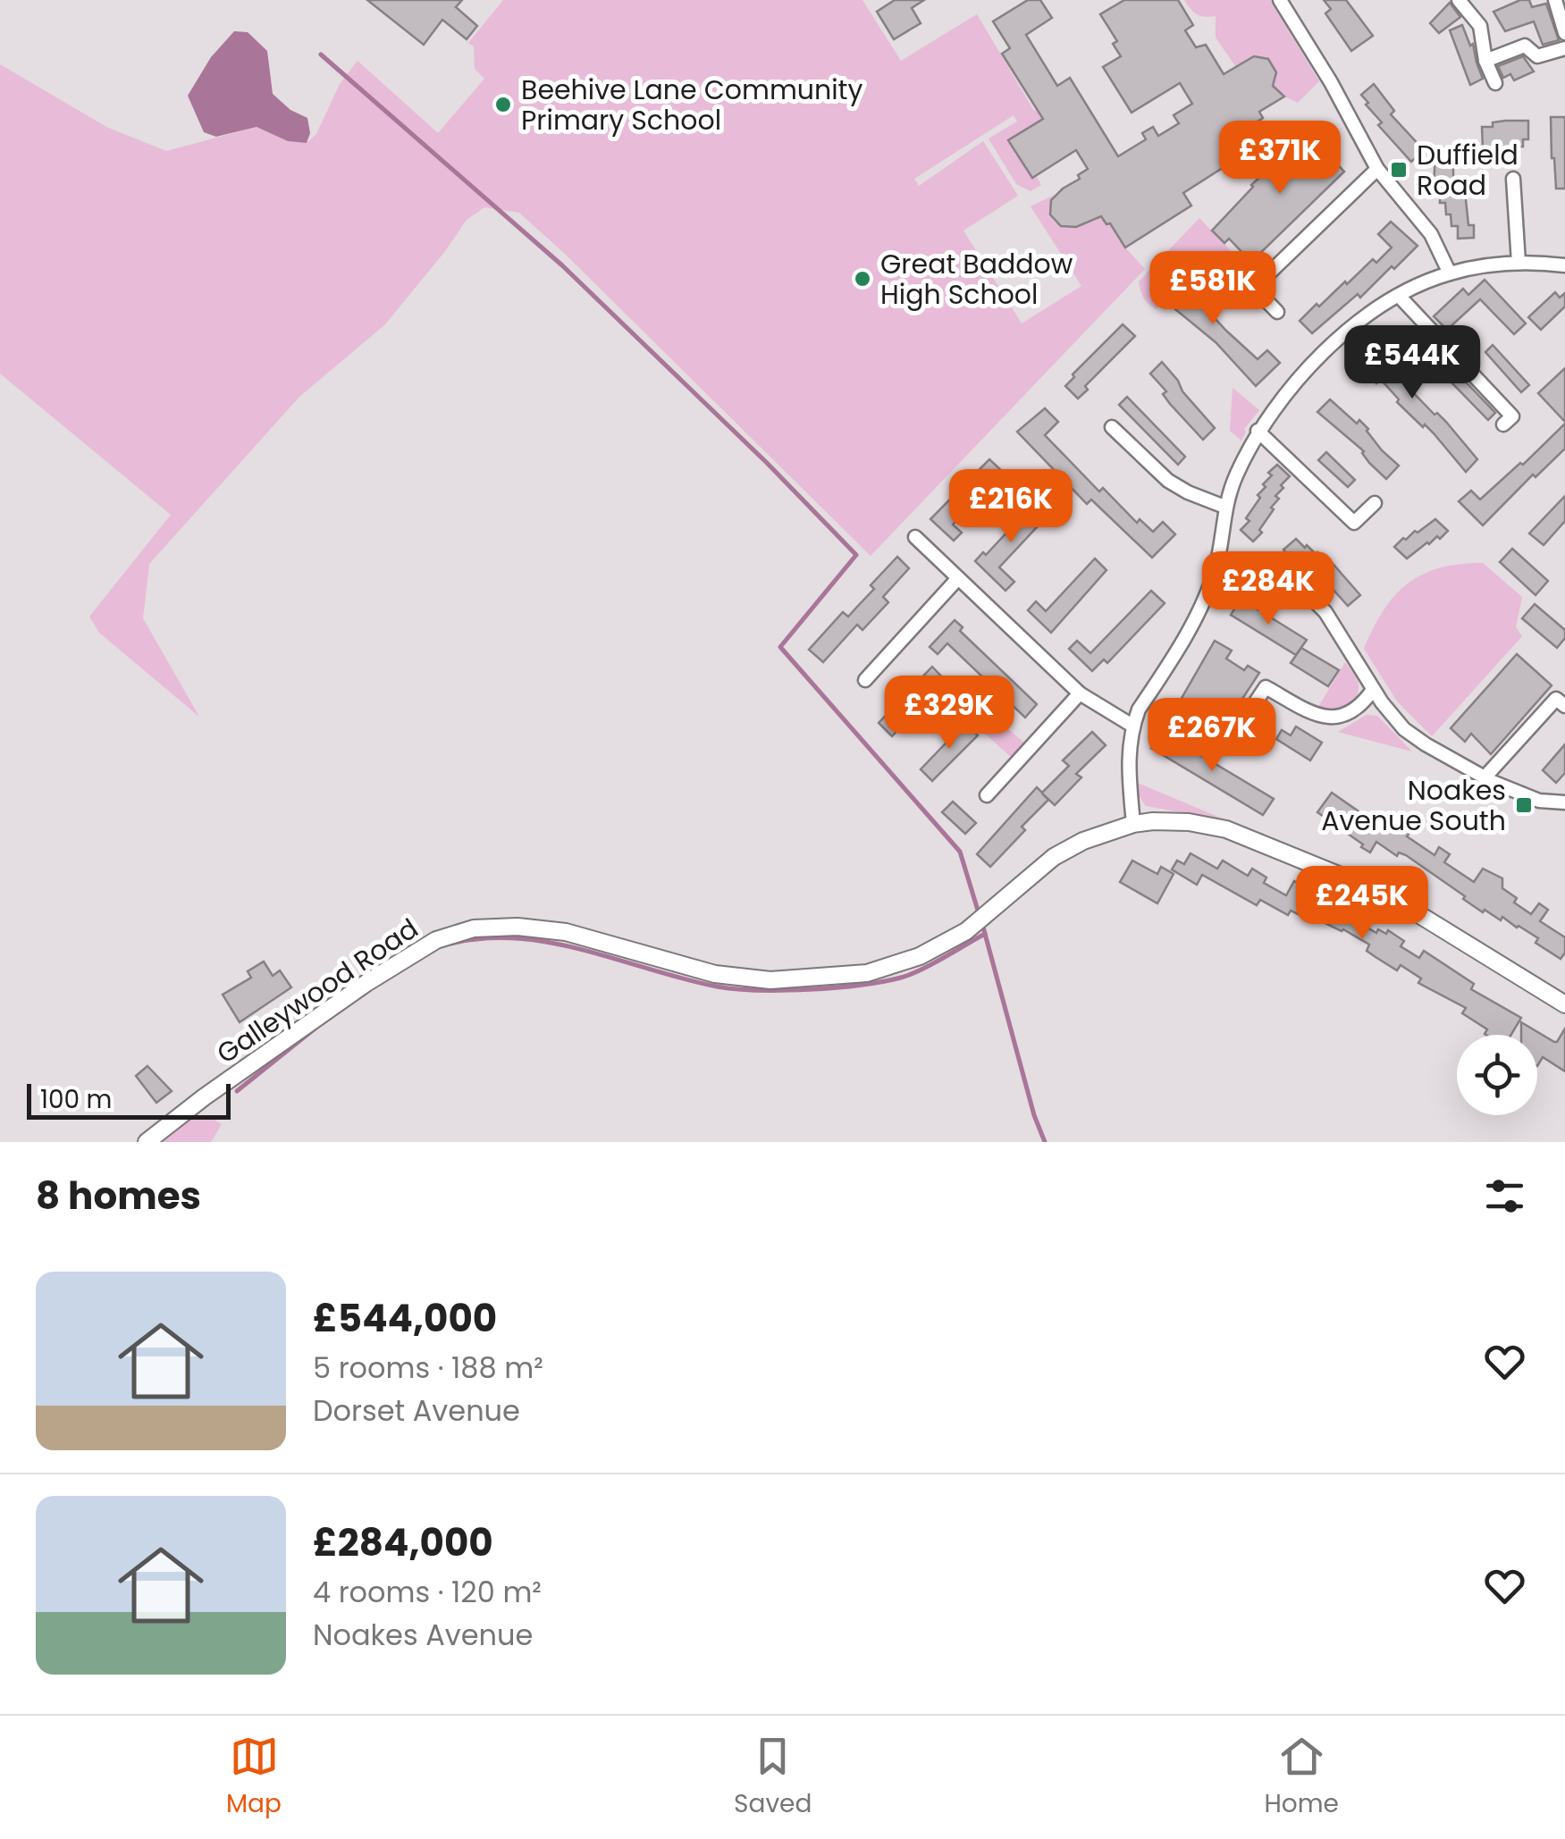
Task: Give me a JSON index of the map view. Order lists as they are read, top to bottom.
{
  "streets": {
    "street": ["Galleywood Road"]
  },
  "places": {
    "other": ["Beehive Lane Community Primary School", "Great Baddow High School"],
    "transit": ["Duffield Road", "Noakes Avenue South"]
  },
  "scale_bar": "100 m",
  "page": {
    "price": [
      "£371K",
      "£581K",
      "£544K",
      "£216K",
      "£284K",
      "£329K",
      "£267K",
      "£245K"
    ],
    "scale": "100 m",
    "heading": "8 homes",
    "list": [
      {
        "name": "£544,000",
        "note": "5 rooms · 188 m² · Dorset Avenue"
      },
      {
        "name": "£284,000",
        "note": "4 rooms · 120 m² · Noakes Avenue"
      }
    ],
    "tabs": ["Map", "Saved", "Home"]
  }
}
